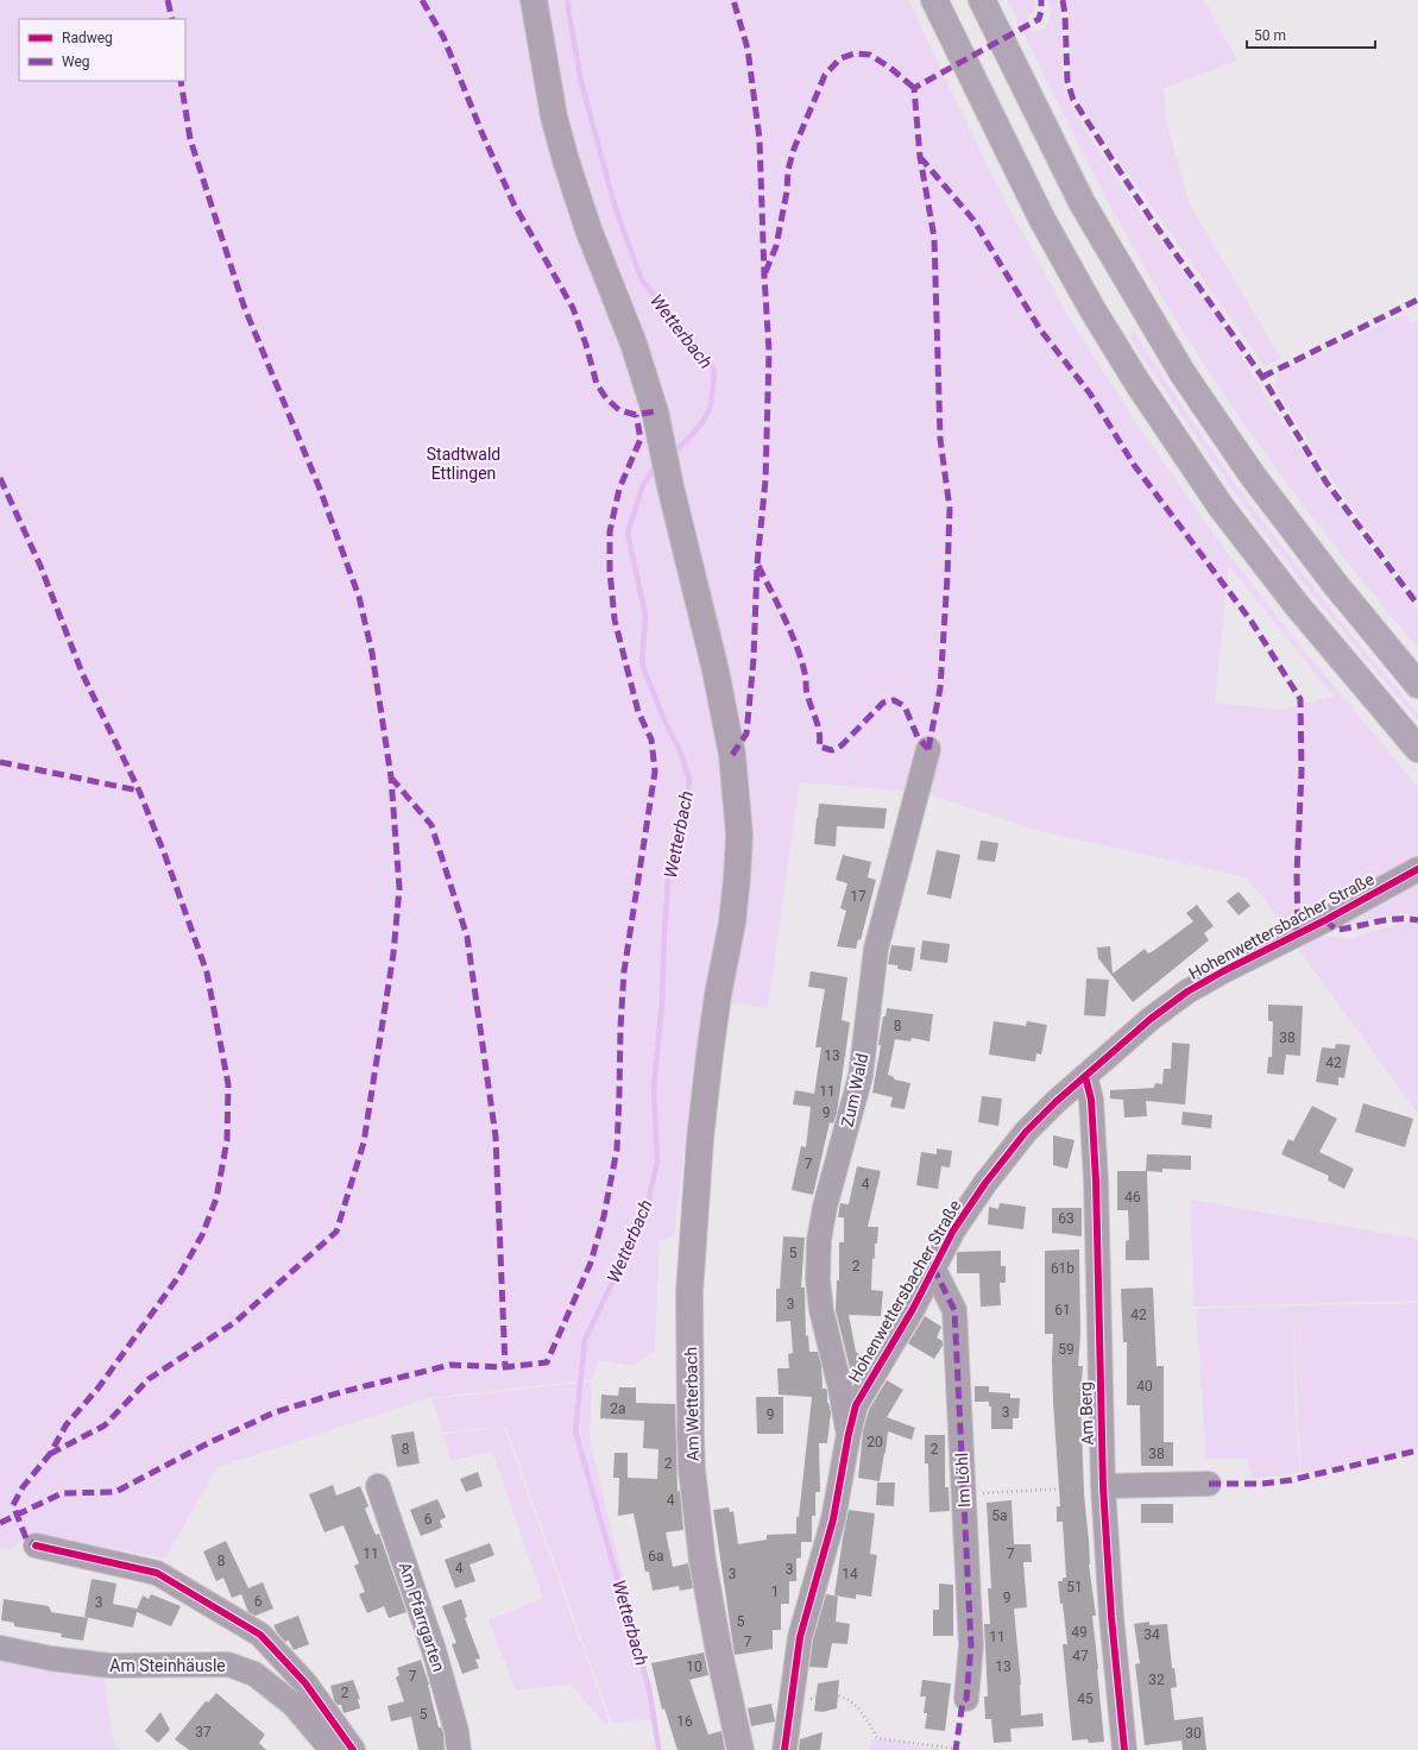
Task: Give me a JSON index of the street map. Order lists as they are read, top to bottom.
{
  "streets": {
    "main road": ["Am Wetterbach"],
    "street": [
      "Hohenwettersbacher Straße",
      "Zum Wald",
      "Am Berg",
      "Im Löhl",
      "Am Pfarrgarten",
      "Am Steinhäusle"
    ]
  },
  "crossings": [
    ["Hohenwettersbacher Straße", "Zum Wald"],
    ["Hohenwettersbacher Straße", "Am Berg"],
    ["Hohenwettersbacher Straße", "Im Löhl"]
  ],
  "water": ["Wetterbach"],
  "parks": ["Stadtwald Ettlingen"],
  "house_numbers": [
    "17",
    "8",
    "38",
    "13",
    "42",
    "11",
    "9",
    "7",
    "4",
    "46",
    "63",
    "5",
    "2",
    "61b",
    "3",
    "61",
    "42",
    "59",
    "40",
    "2a",
    "3",
    "9",
    "20",
    "8",
    "2",
    "38",
    "2",
    "4",
    "5a",
    "6",
    "11",
    "7",
    "6a",
    "8",
    "4",
    "3",
    "3",
    "14",
    "51",
    "1",
    "9",
    "6",
    "3",
    "5",
    "49",
    "34",
    "11",
    "7",
    "47",
    "10",
    "13",
    "7",
    "32",
    "2",
    "45",
    "5",
    "16",
    "37",
    "30"
  ],
  "legend": ["Radweg", "Weg"],
  "scale_bar": "50 m"
}
